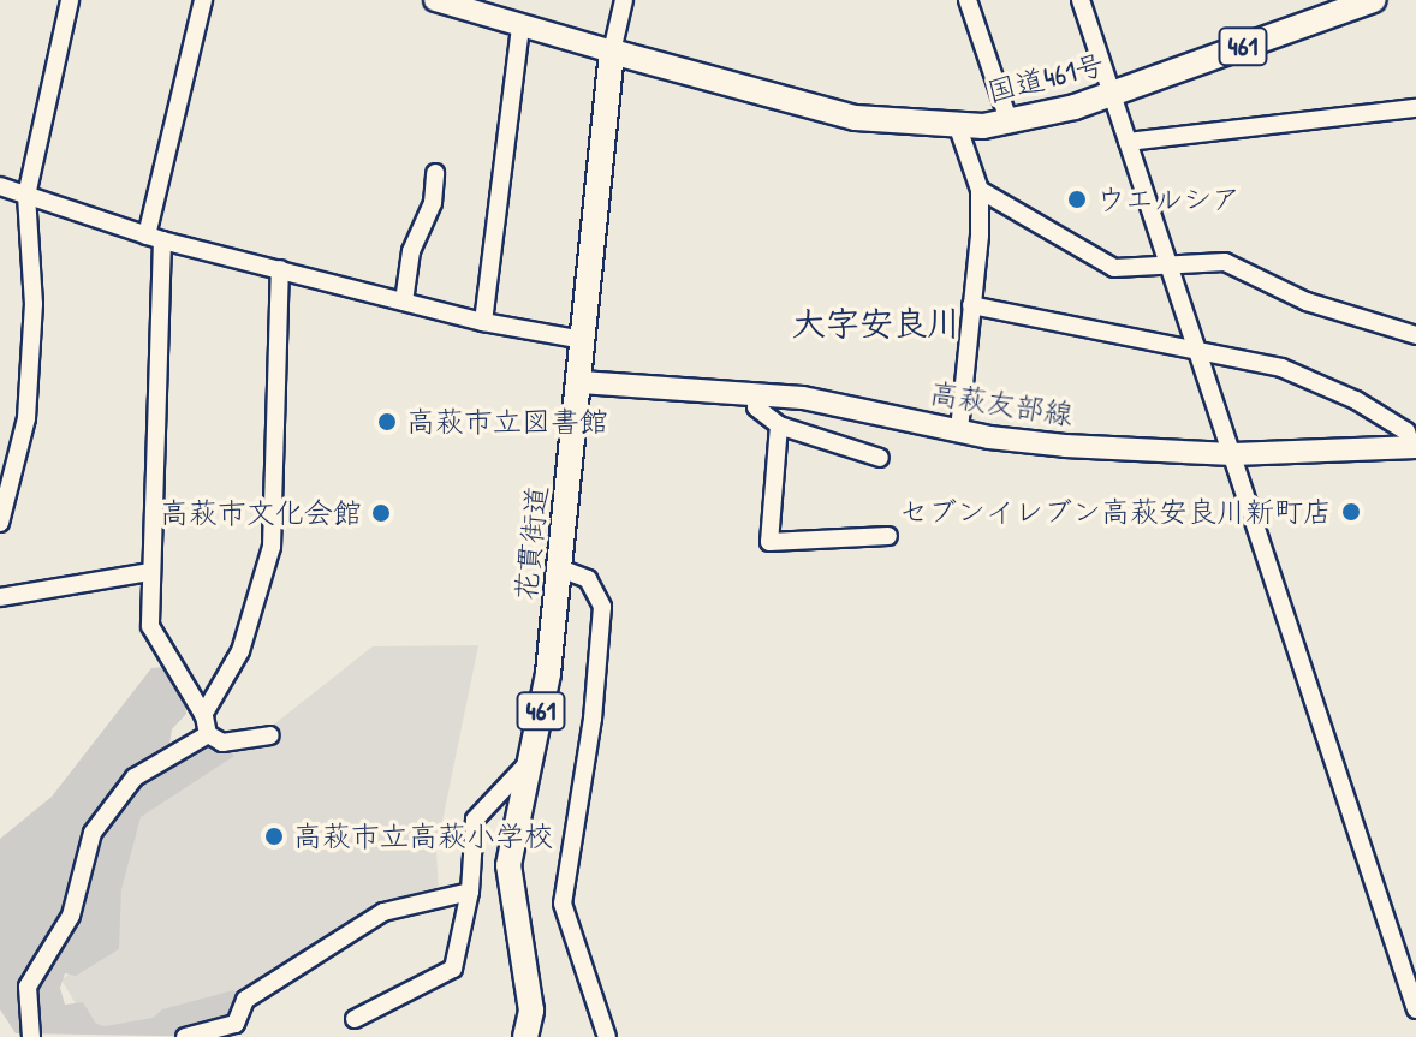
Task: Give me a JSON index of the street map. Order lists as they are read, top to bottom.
{
  "streets": {
    "highway": ["461", "国道461号", "花貫街道"],
    "main road": ["高萩友部線"]
  },
  "crossings": [
    ["国道461号", "花貫街道"],
    ["高萩友部線", "花貫街道"]
  ],
  "districts": ["大字安良川"],
  "places": [
    "ウエルシア",
    "高萩市立図書館",
    "セブンイレブン高萩安良川新町店",
    "高萩市文化会館",
    "高萩市立高萩小学校"
  ]
}
